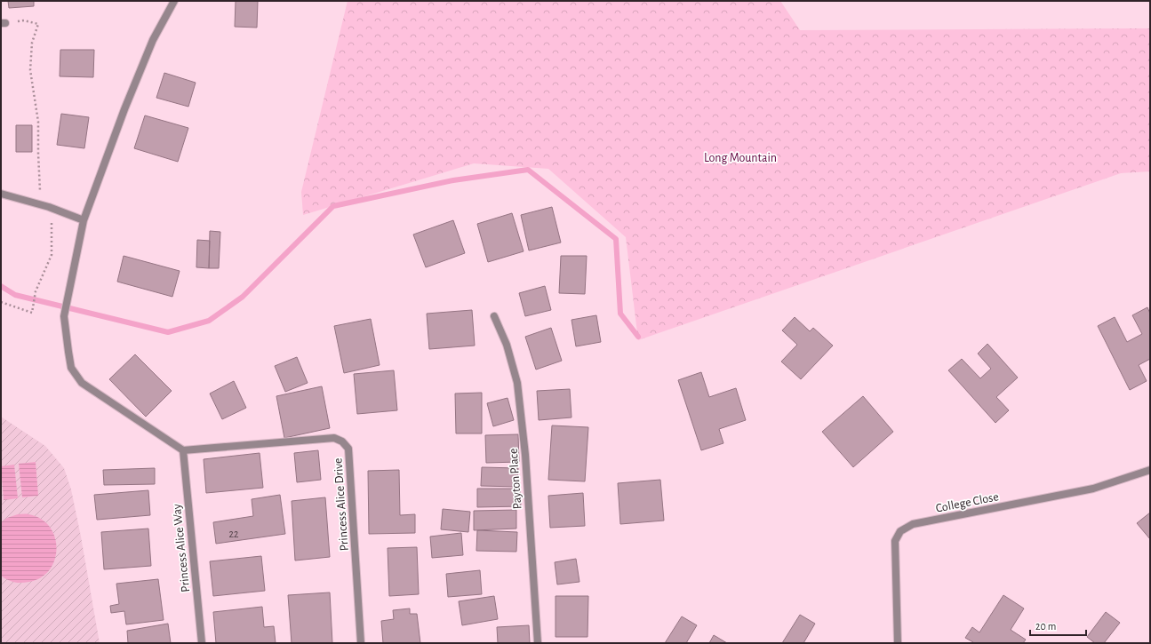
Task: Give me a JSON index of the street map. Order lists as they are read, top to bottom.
{
  "streets": {
    "street": [
      "Payton Place",
      "College Close",
      "Princess Alice Drive",
      "Princess Alice Way"
    ]
  },
  "crossings": [
    ["Princess Alice Drive", "Princess Alice Way"]
  ],
  "parks": ["Long Mountain"],
  "house_numbers": ["22"],
  "scale_bar": "20 m"
}
